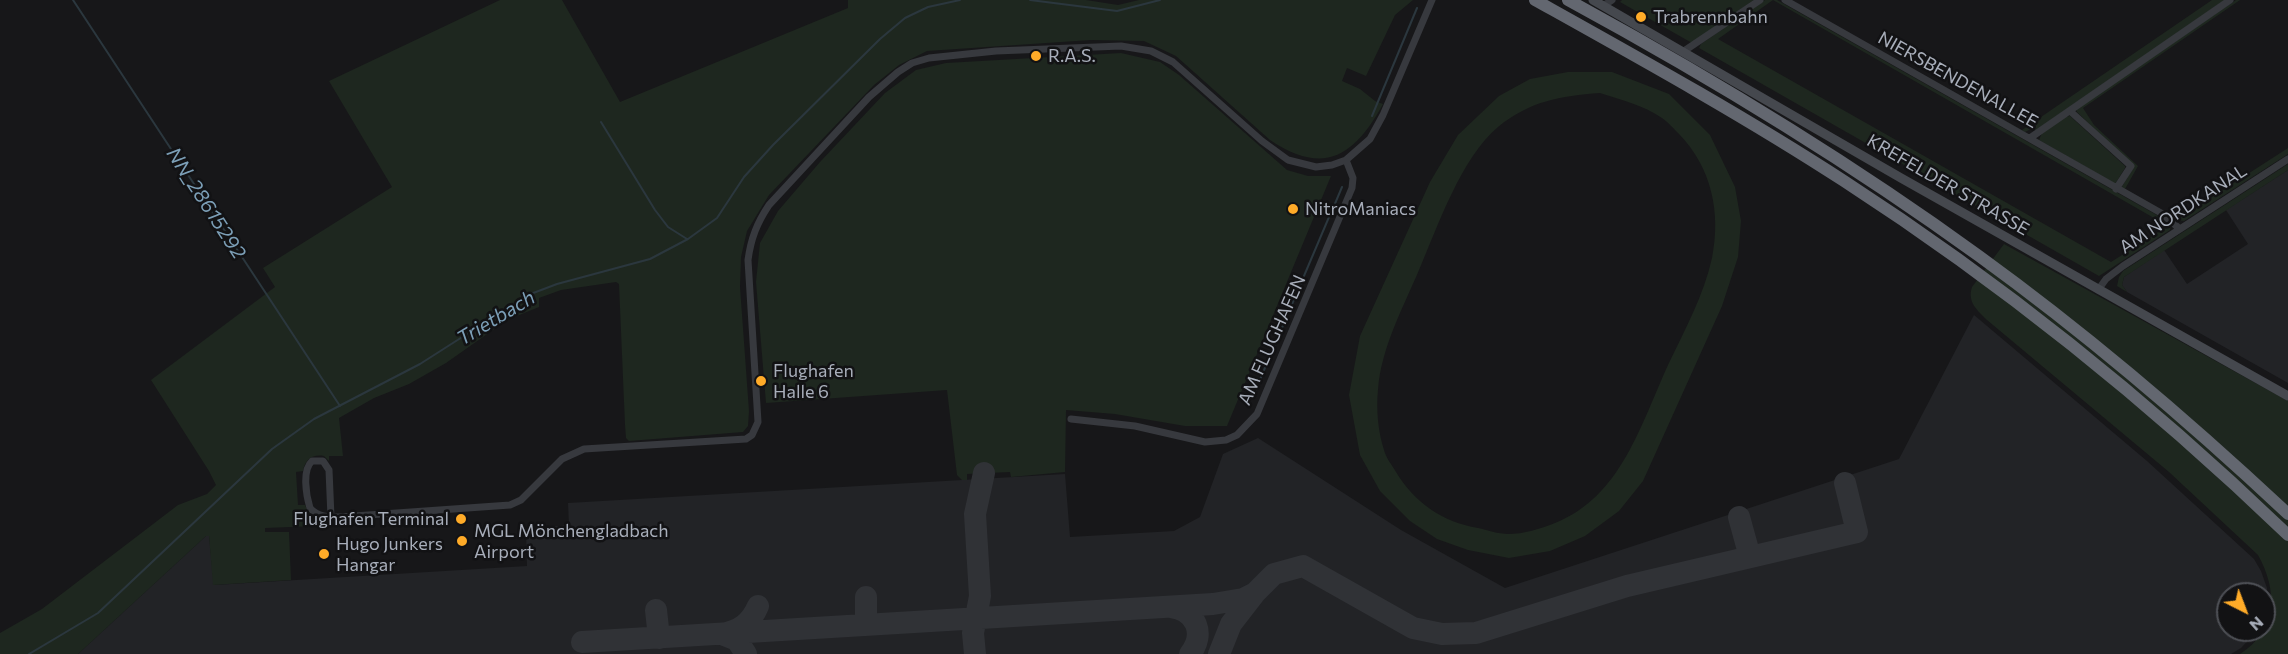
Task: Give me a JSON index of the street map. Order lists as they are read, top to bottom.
{
  "streets": {
    "street": [
      "NIERSBENDENALLEE",
      "KREFELDER STRASSE",
      "AM NORDKANAL",
      "AM FLUGHAFEN"
    ]
  },
  "crossings": [
    ["NIERSBENDENALLEE", "AM NORDKANAL"],
    ["KREFELDER STRASSE", "AM NORDKANAL"]
  ],
  "water": ["NN_28615292", "Trietbach"],
  "places": [
    "Trabrennbahn",
    "R.A.S.",
    "NitroManiacs",
    "Flughafen Halle 6",
    "Flughafen Terminal",
    "MGL Mönchengladbach Airport",
    "Hugo Junkers Hangar"
  ],
  "north": "bottom right"
}
